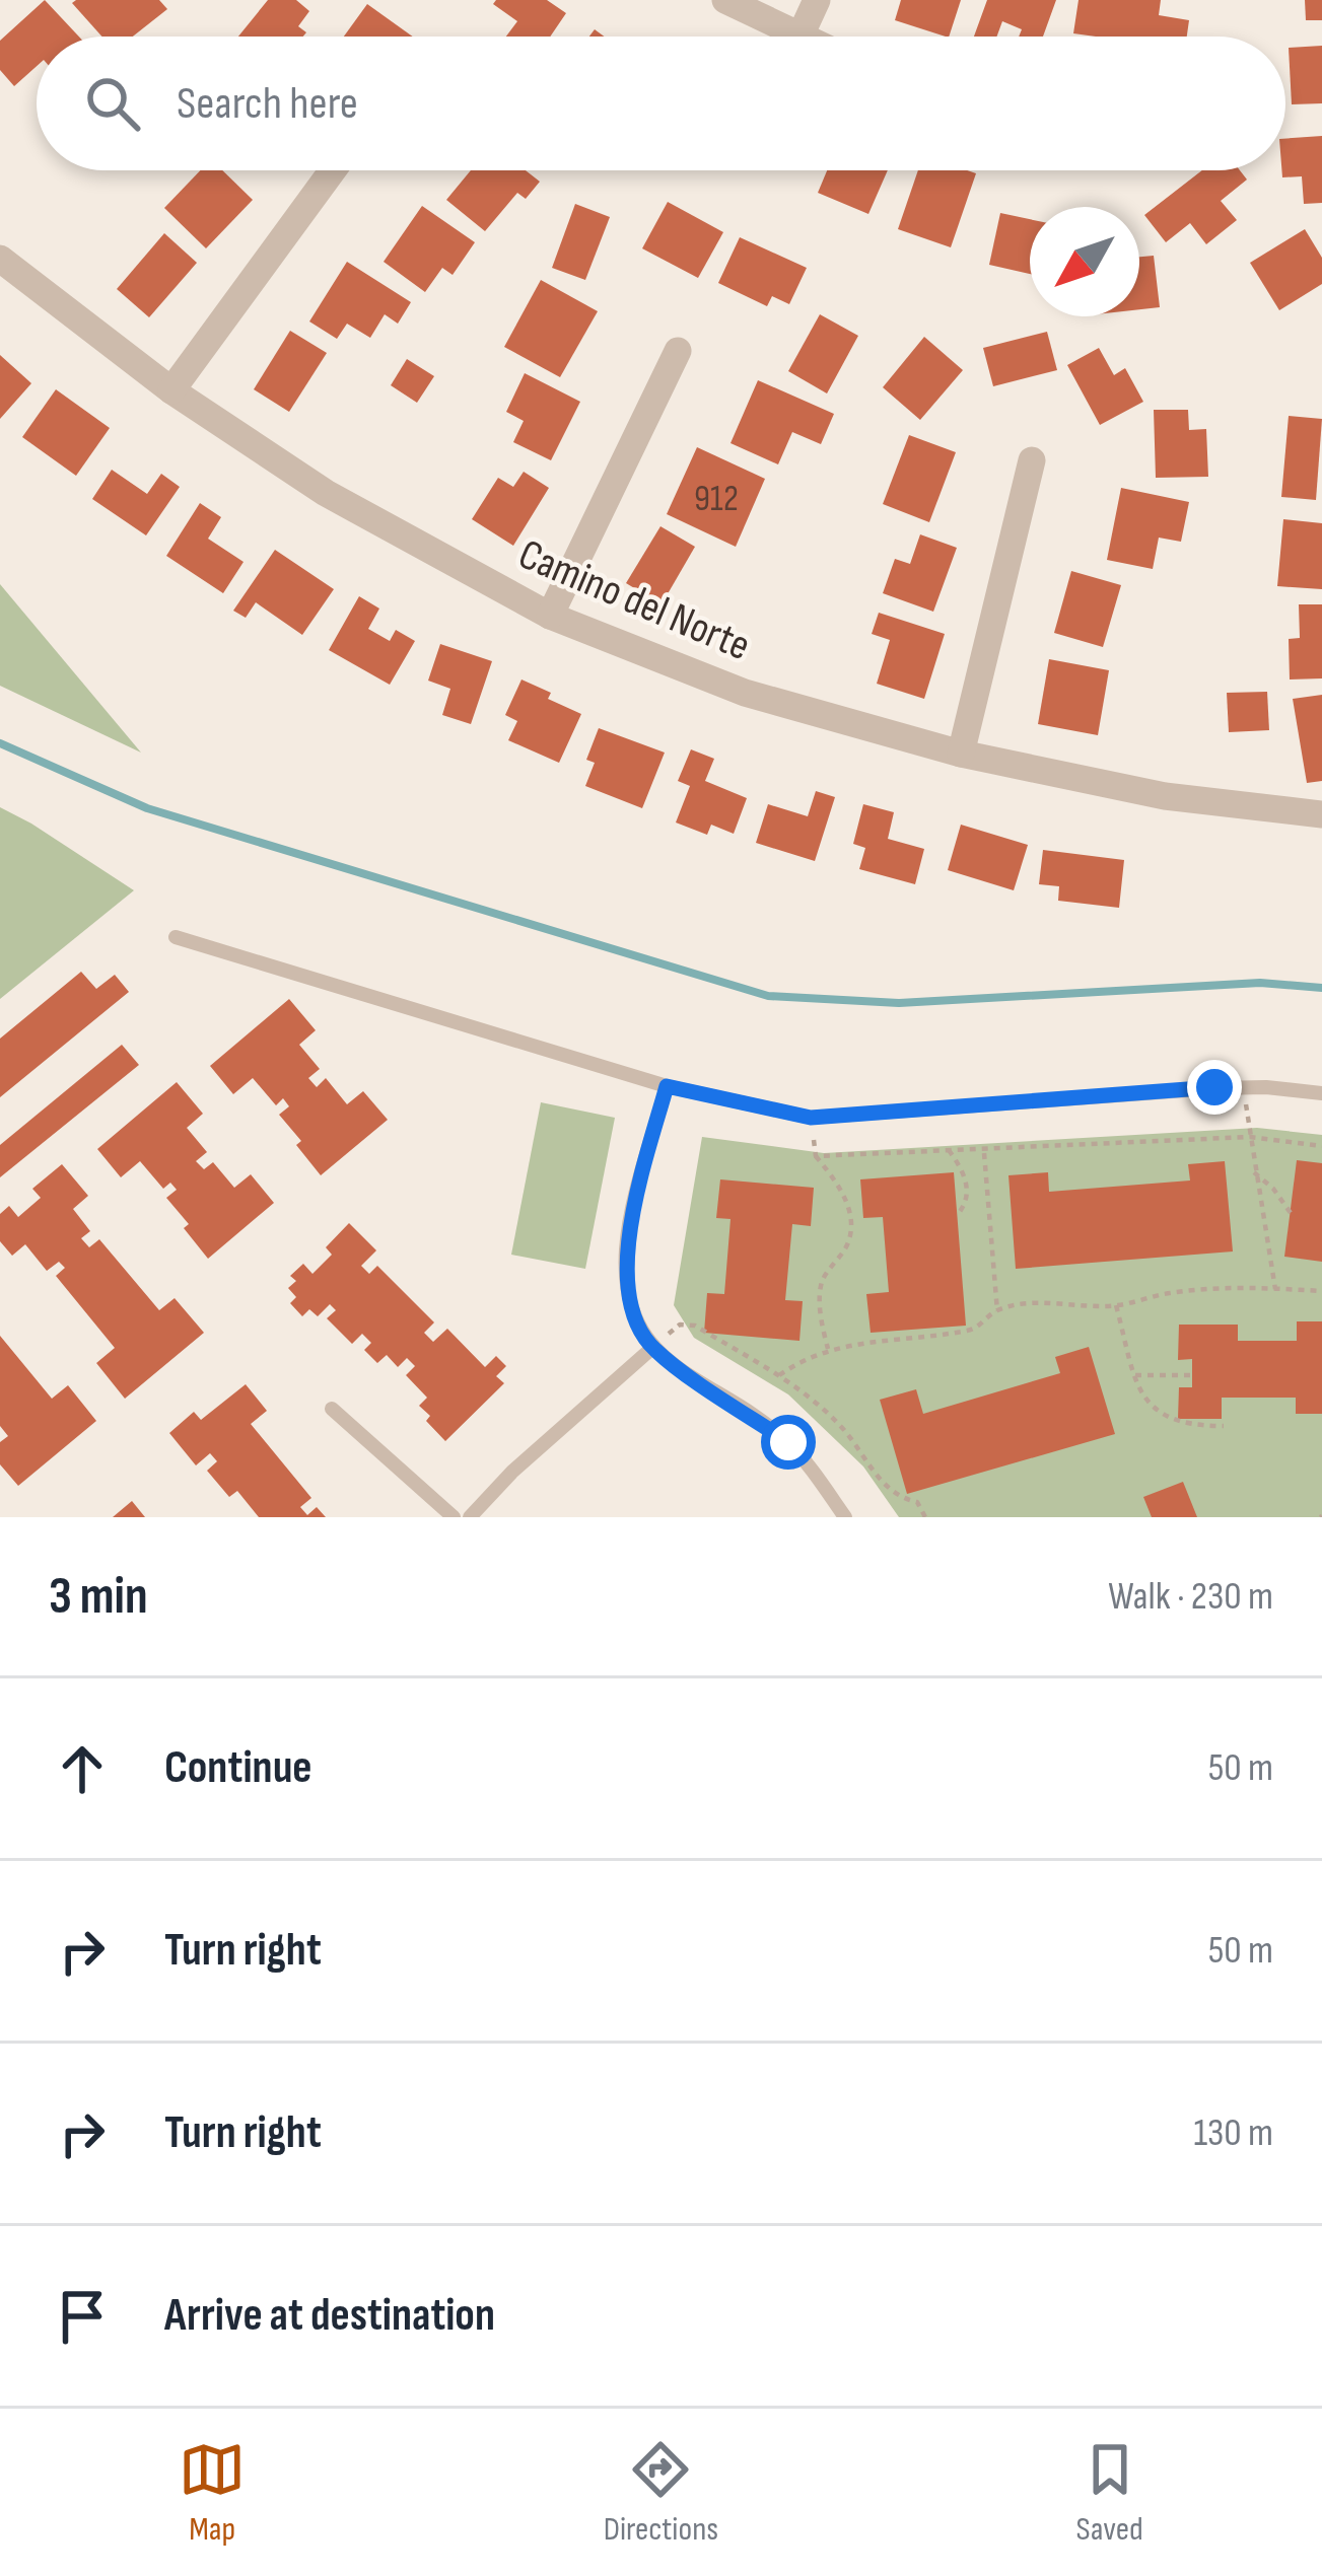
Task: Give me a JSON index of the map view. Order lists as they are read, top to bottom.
{
  "streets": {
    "street": ["Camino del Norte"]
  },
  "house_numbers": ["912"],
  "north": "bottom left",
  "page": {
    "search": "Search here",
    "heading": ["3 min", "Walk · 230 m"],
    "list": [
      ["Continue", "50 m"],
      ["Turn right", "50 m"],
      ["Turn right", "130 m"],
      "Arrive at destination"
    ],
    "nav": ["Map", "Directions", "Saved"]
  }
}
